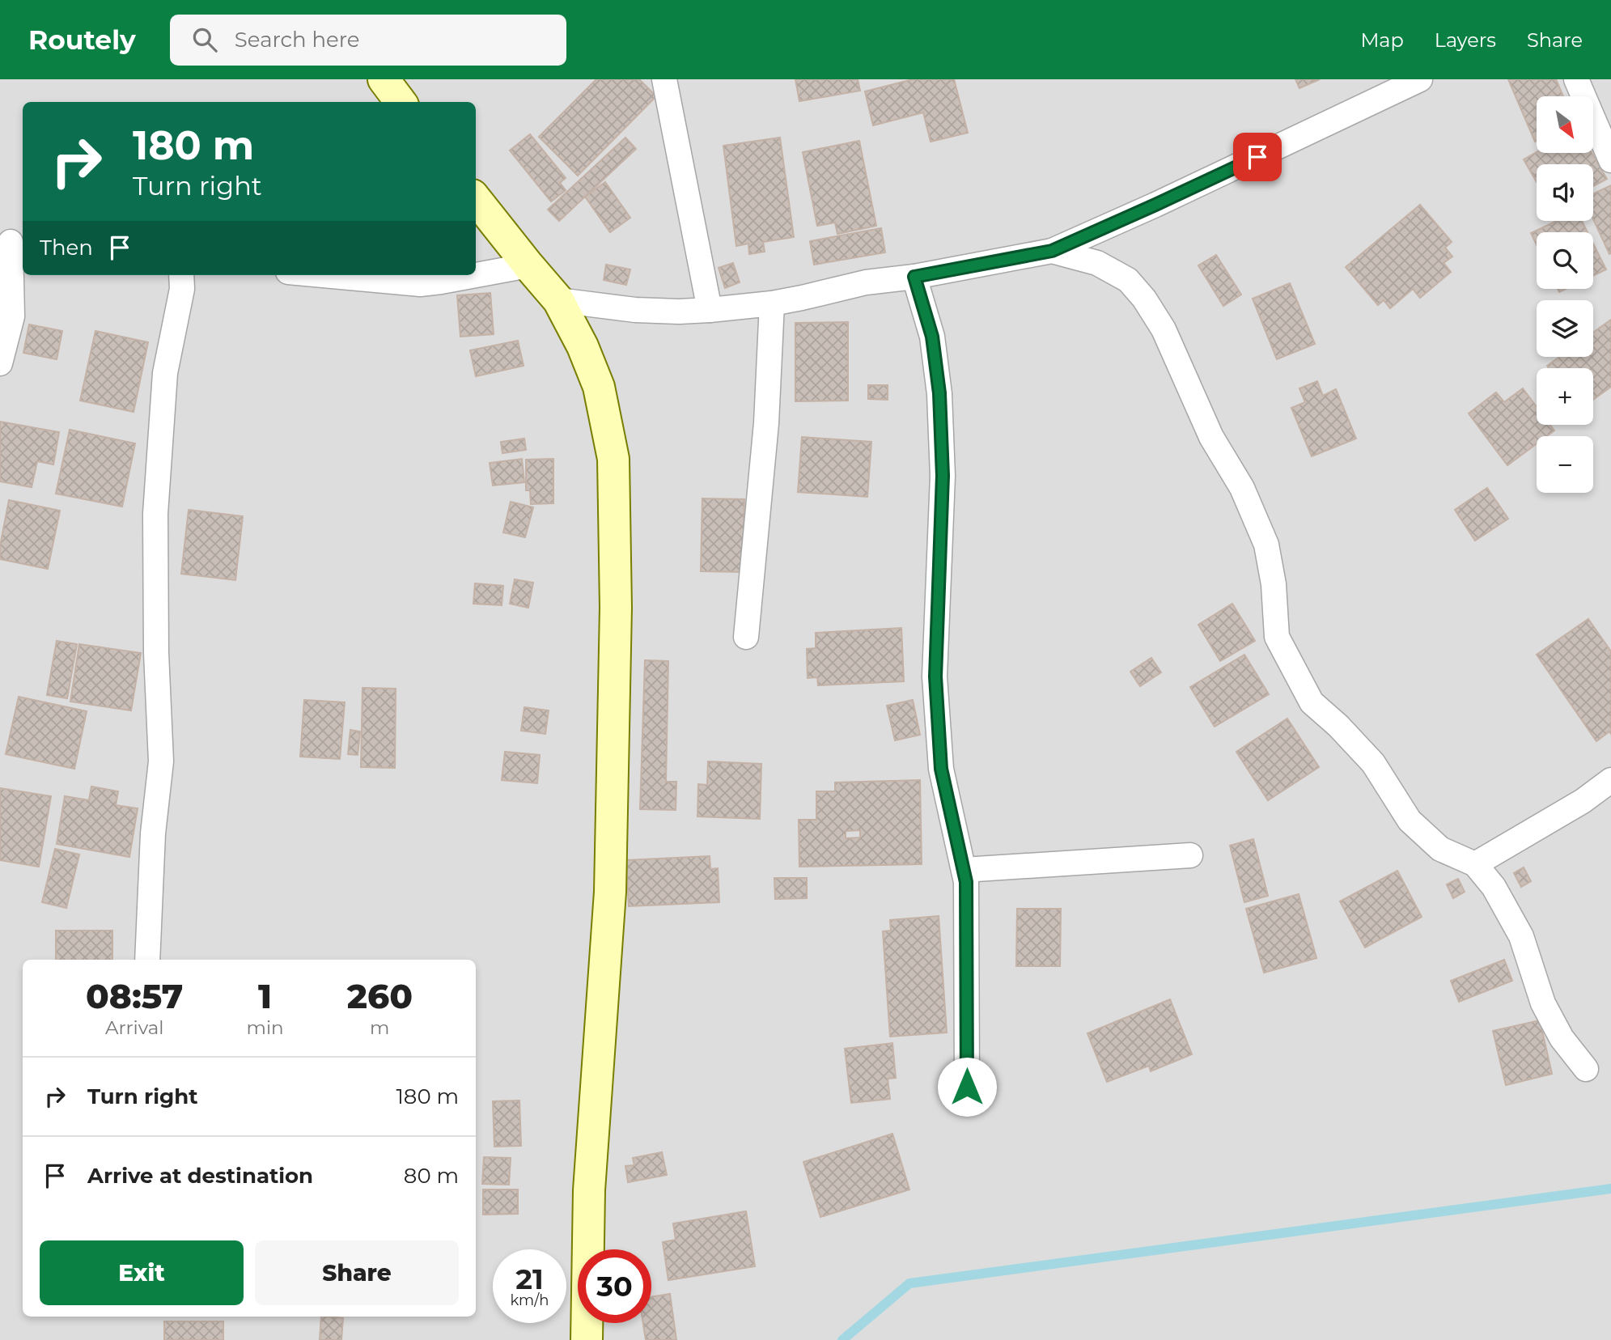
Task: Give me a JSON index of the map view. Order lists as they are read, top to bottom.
{
  "north": "bottom right",
  "page": {
    "header": "Routely",
    "search": "Search here",
    "nav": ["Map", "Layers", "Share"],
    "map_buttons": ["+", "−"],
    "turn": ["180 m", "Turn right"],
    "then": "Then",
    "eta": [
      "08:57",
      "Arrival",
      "1",
      "min",
      "260",
      "m"
    ],
    "list": [
      {
        "name": "Turn right",
        "value": "180 m"
      },
      {
        "name": "Arrive at destination",
        "value": "80 m"
      }
    ],
    "buttons": ["Exit", "Share"],
    "speed": "21 km/h",
    "limit": "30"
  }
}
